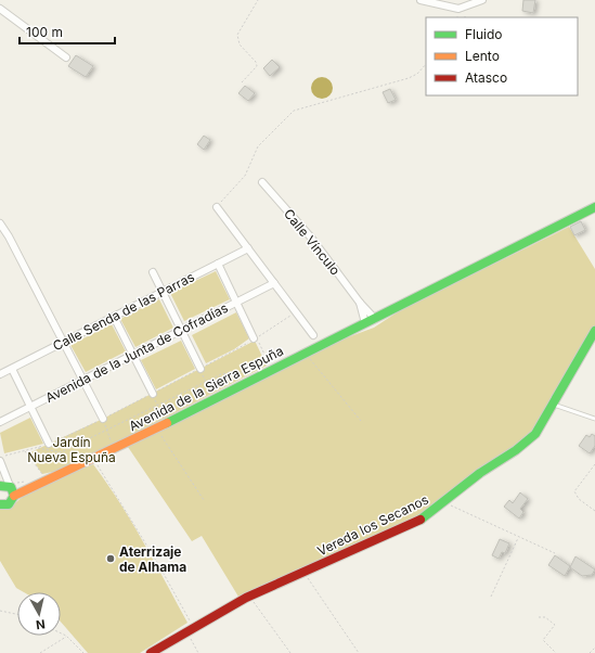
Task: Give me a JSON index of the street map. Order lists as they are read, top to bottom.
{
  "streets": {
    "main road": ["Avenida de la Sierra Espuña", "Vereda los Secanos"],
    "street": ["Calle Vínculo", "Calle Senda de las Parras", "Avenida de la Junta de Cofradías"]
  },
  "crossings": [
    ["Calle Vínculo", "Avenida de la Sierra Espuña"]
  ],
  "parks": ["Jardín Nueva Espuña"],
  "places": ["Aterrizaje de Alhama"],
  "legend": ["Fluido", "Lento", "Atasco"],
  "scale_bar": "100 m",
  "north": "bottom"
}
